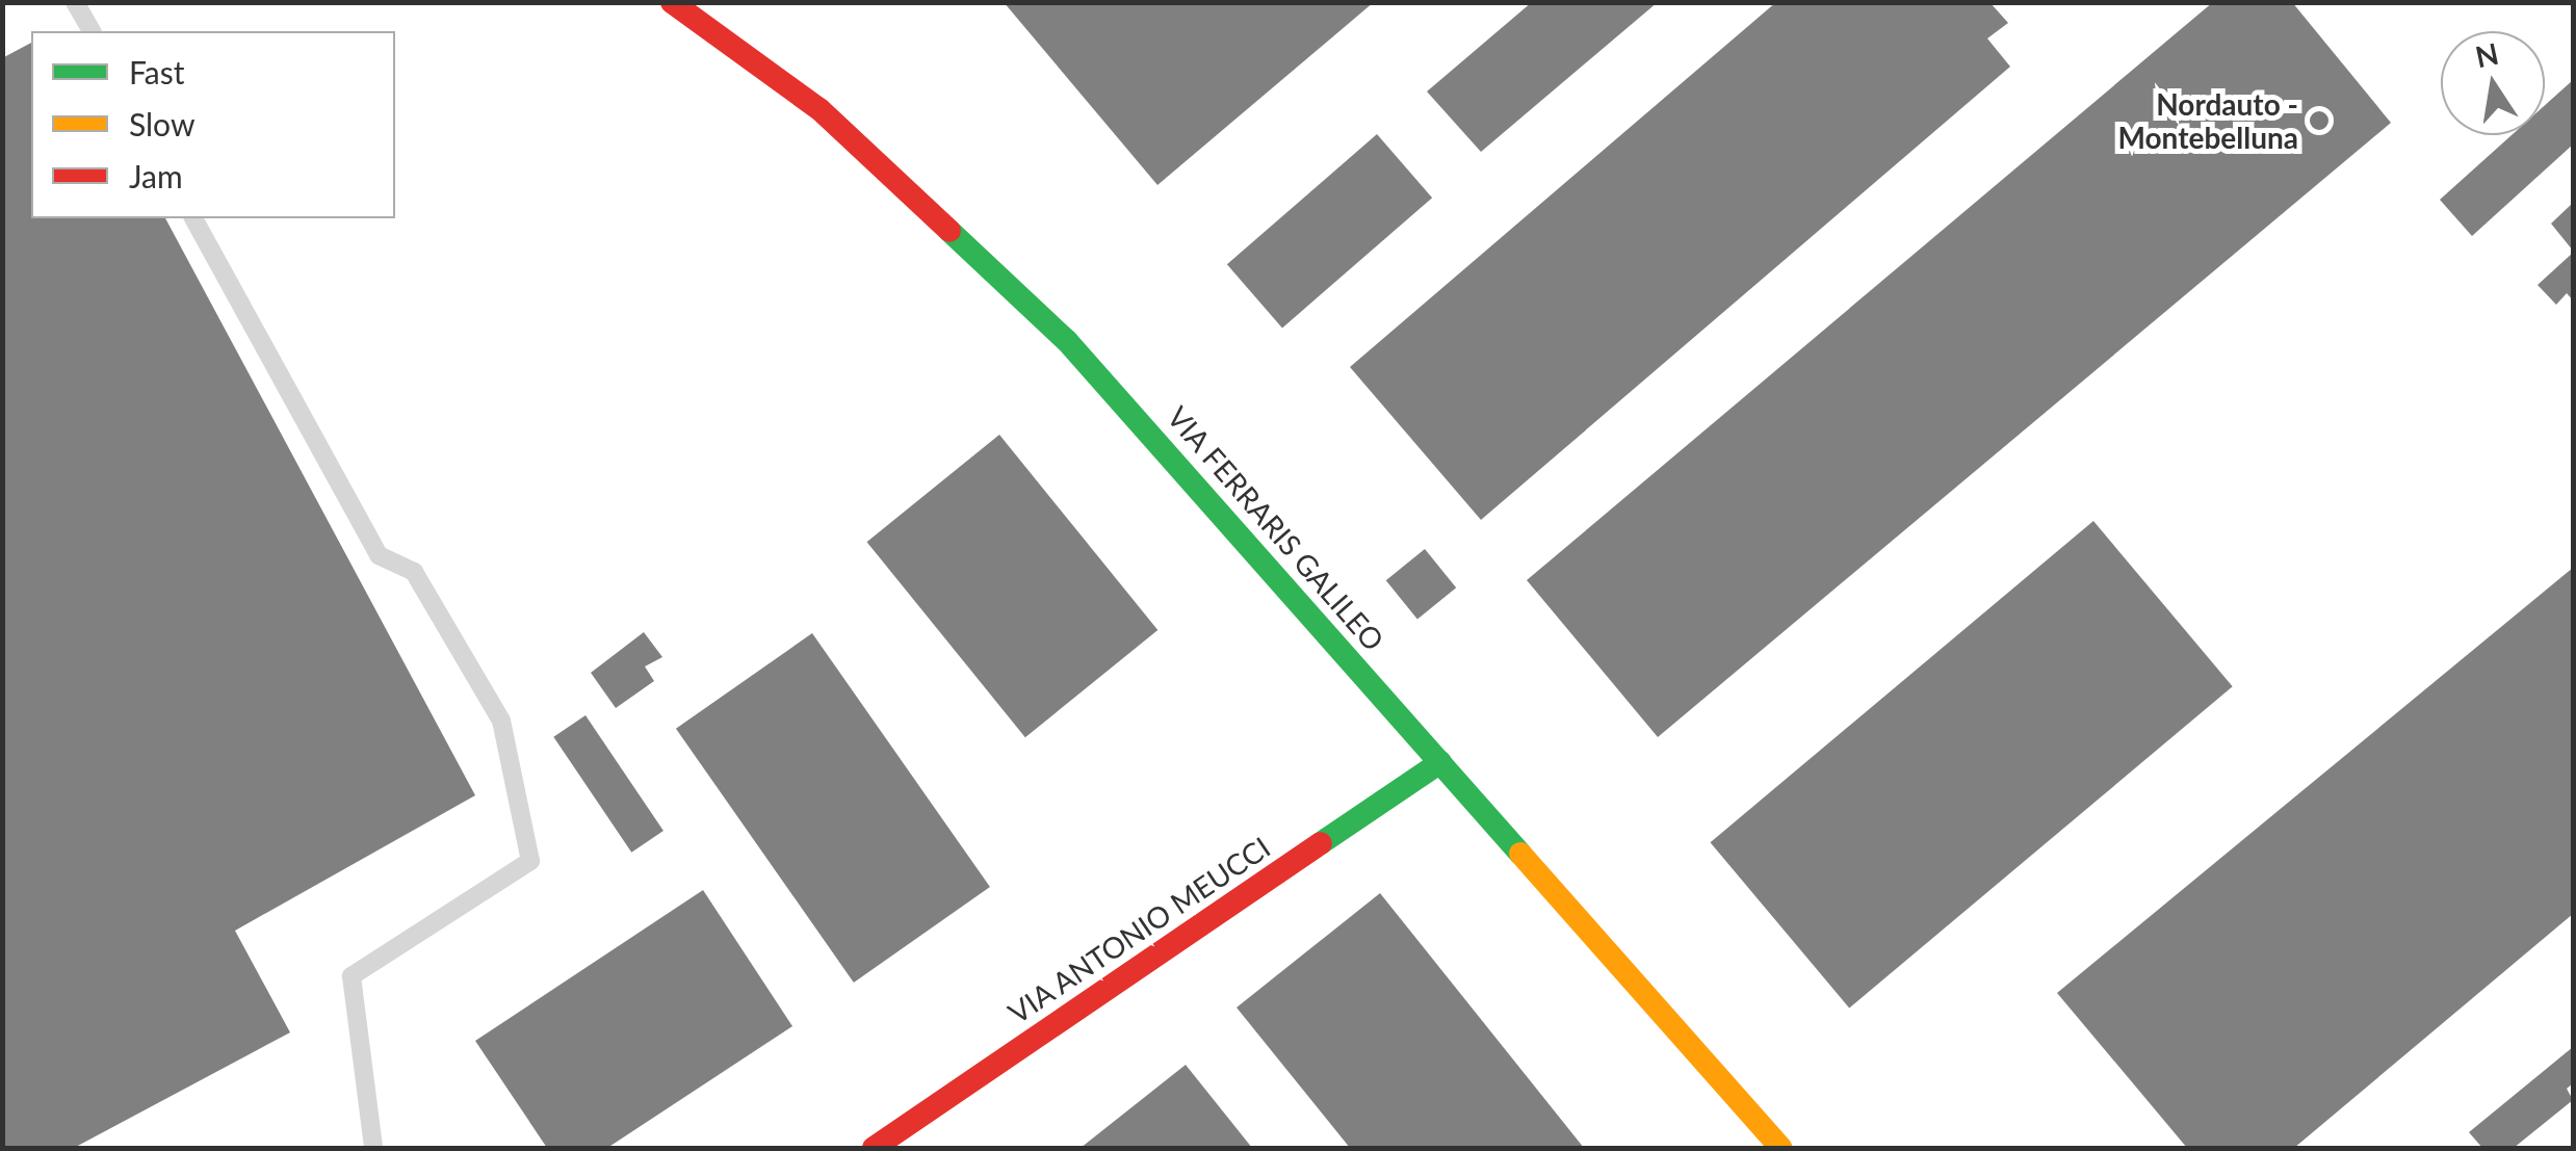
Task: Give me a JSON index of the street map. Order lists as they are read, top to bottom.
{
  "streets": {
    "street": ["VIA FERRARIS GALILEO", "VIA ANTONIO MEUCCI"]
  },
  "crossings": [
    ["VIA FERRARIS GALILEO", "VIA ANTONIO MEUCCI"]
  ],
  "places": ["Nordauto - Montebelluna"],
  "legend": ["Fast", "Slow", "Jam"],
  "north": "top"
}
